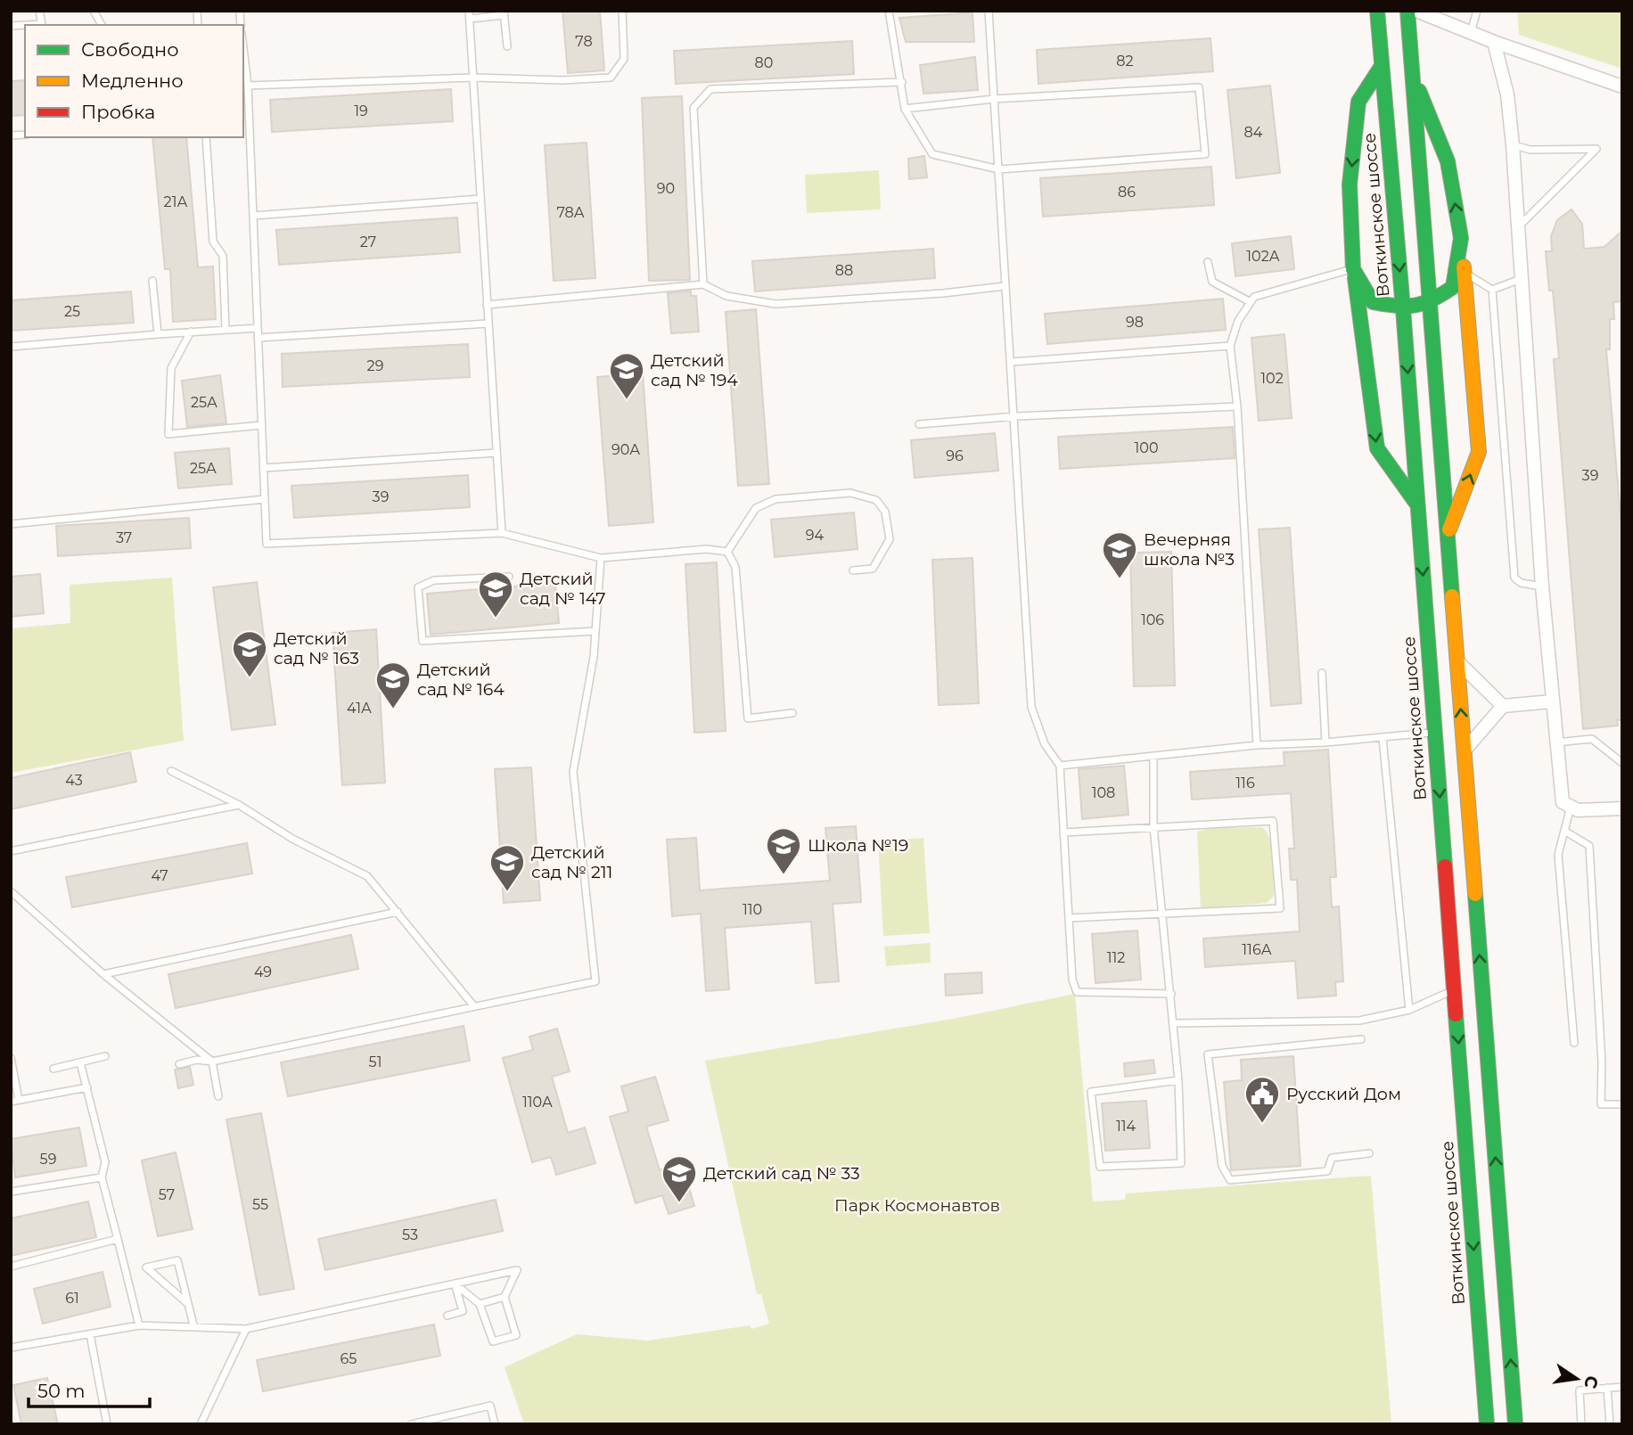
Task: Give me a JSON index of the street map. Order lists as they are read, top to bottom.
{
  "streets": {
    "main road": ["Воткинское шоссе"]
  },
  "parks": ["Парк Космонавтов"],
  "places": {
    "school or university": [
      "Детский сад № 194",
      "Вечерняя школа №3",
      "Детский сад № 147",
      "Детский сад № 163",
      "Детский сад № 164",
      "Школа №19",
      "Детский сад № 211",
      "Детский сад № 33"
    ],
    "public building": ["Русский Дом"]
  },
  "house_numbers": [
    "78",
    "82",
    "80",
    "19",
    "84",
    "90",
    "86",
    "21А",
    "78А",
    "27",
    "102А",
    "88",
    "25",
    "98",
    "29",
    "102",
    "25А",
    "100",
    "90А",
    "96",
    "25А",
    "39",
    "39",
    "94",
    "37",
    "106",
    "41А",
    "43",
    "116",
    "108",
    "47",
    "110",
    "116А",
    "112",
    "49",
    "51",
    "110А",
    "114",
    "59",
    "57",
    "55",
    "53",
    "61",
    "65"
  ],
  "legend": ["Свободно", "Медленно", "Пробка"],
  "scale_bar": "50 m",
  "north": "right"
}
